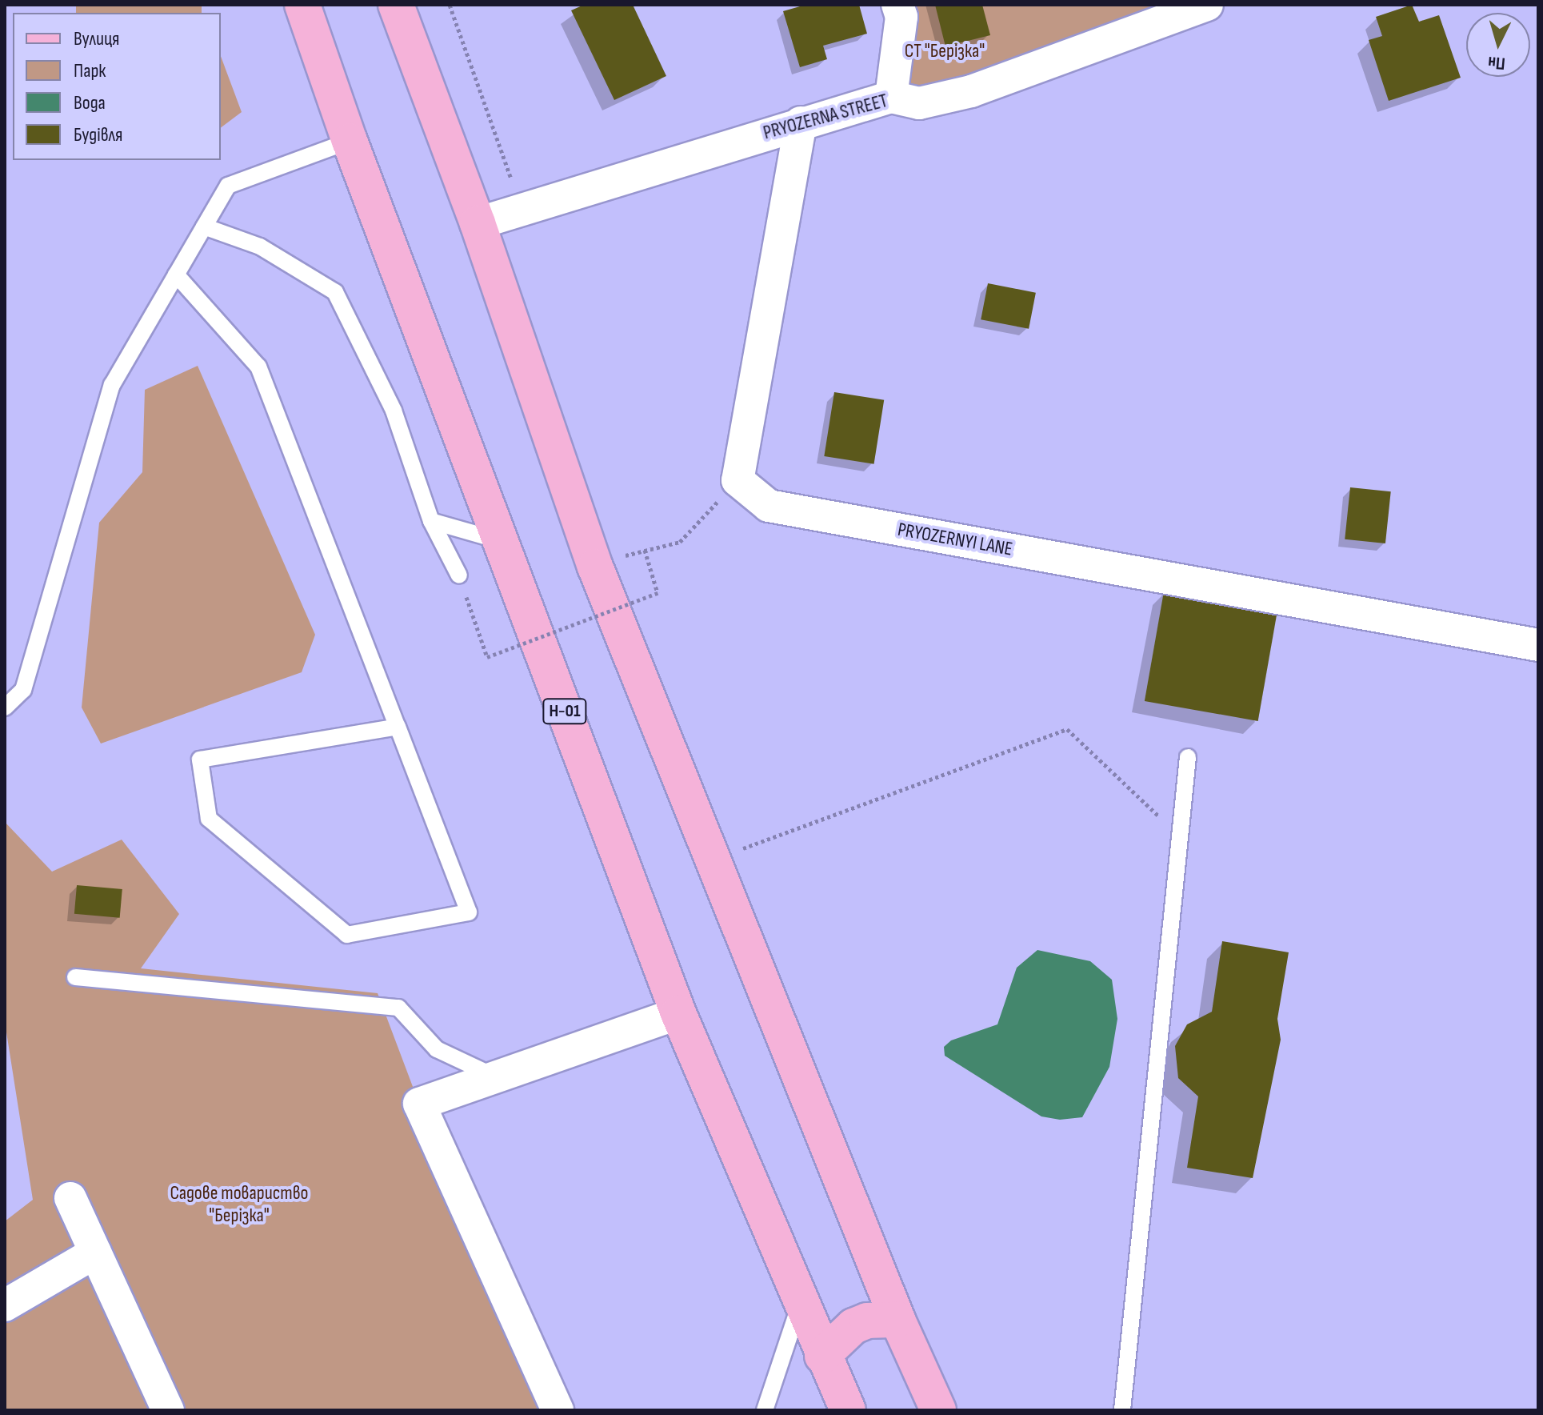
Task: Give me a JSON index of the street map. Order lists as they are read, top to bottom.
{
  "streets": {
    "main road": ["Н-01"],
    "street": ["PRYOZERNA STREET", "PRYOZERNYI LANE"]
  },
  "parks": ["СТ \"Берізка\"", "Садове товариство \"Берізка\""],
  "legend": [
    "Вулиця",
    "Парк",
    "Вода",
    "Будівля"
  ],
  "north": "bottom"
}
